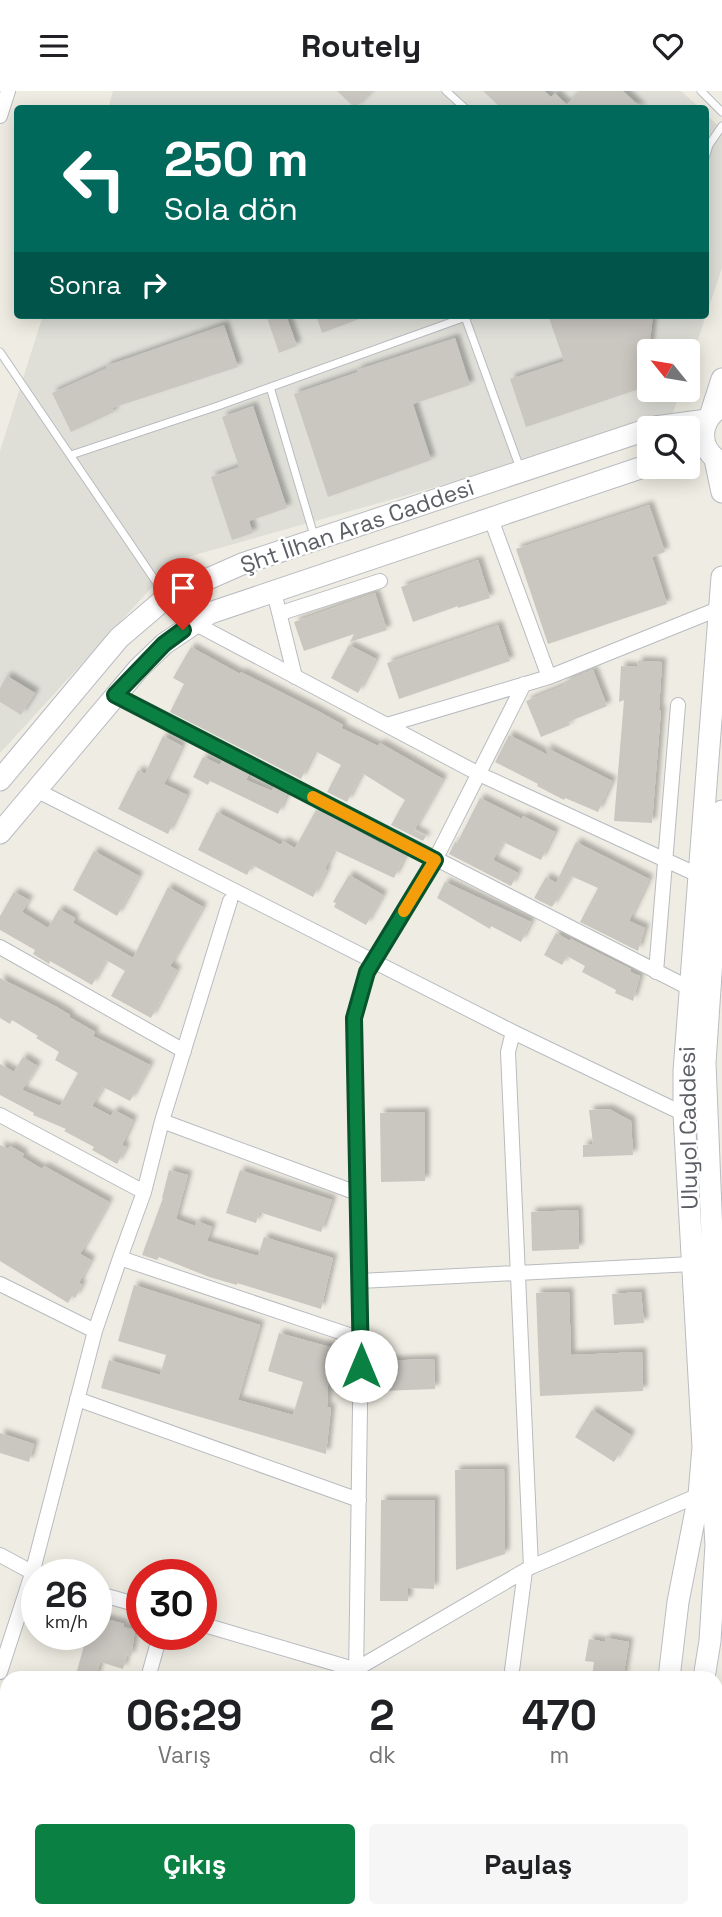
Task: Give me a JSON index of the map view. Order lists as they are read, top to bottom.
{
  "streets": {
    "main road": ["Şht İlhan Aras Caddesi", "Uluyol Caddesi"]
  },
  "north": "top left",
  "page": {
    "header": "Routely",
    "turn": ["250 m", "Sola dön"],
    "then": "Sonra",
    "speed": "26 km/h",
    "limit": "30",
    "eta": [
      "06:29",
      "Varış",
      "2",
      "dk",
      "470",
      "m"
    ],
    "buttons": ["Çıkış", "Paylaş"]
  }
}
